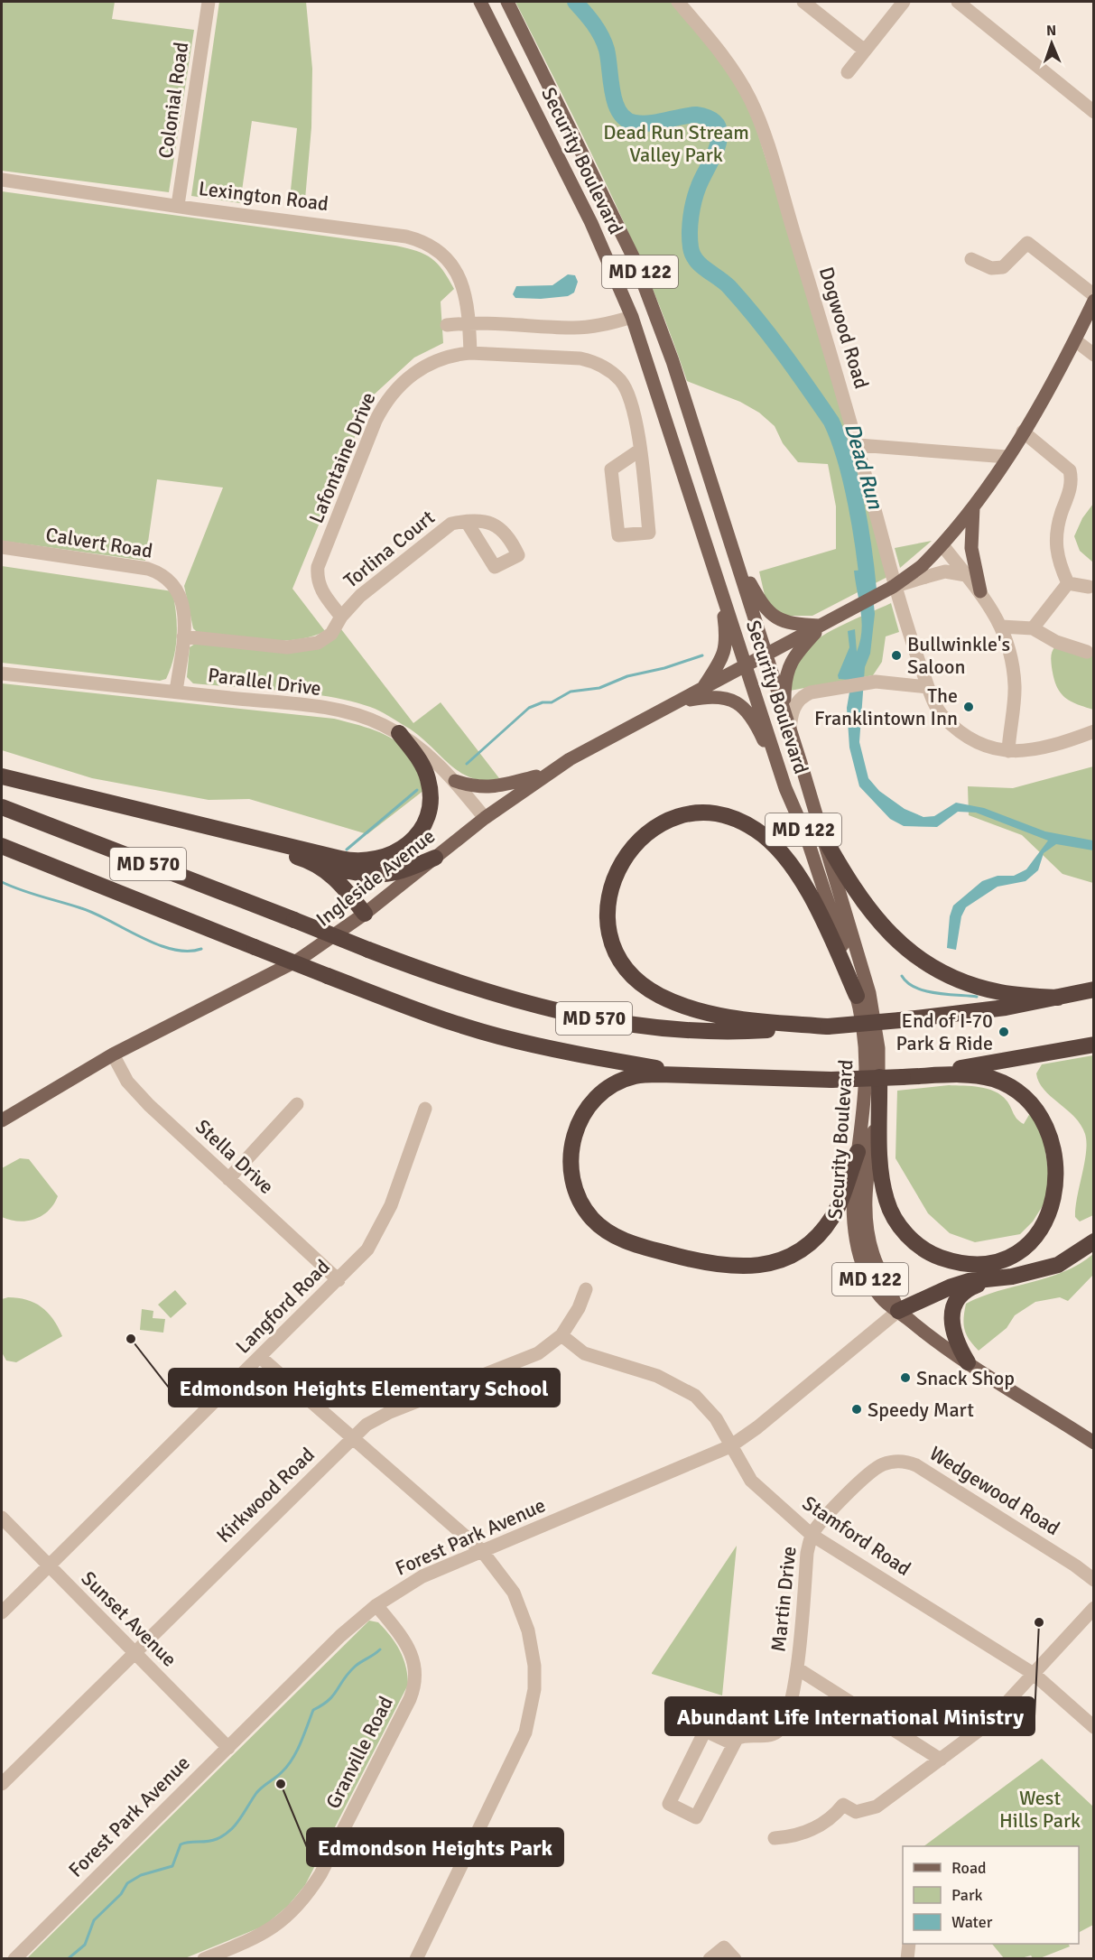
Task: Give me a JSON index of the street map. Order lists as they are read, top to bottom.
{
  "streets": {
    "highway": ["MD 570"],
    "main road": ["Security Boulevard", "MD 122", "Ingleside Avenue"],
    "street": [
      "Colonial Road",
      "Lexington Road",
      "Dogwood Road",
      "Lafontaine Drive",
      "Calvert Road",
      "Torlina Court",
      "Parallel Drive",
      "Stella Drive",
      "Langford Road",
      "Wedgewood Road",
      "Kirkwood Road",
      "Stamford Road",
      "Forest Park Avenue",
      "Martin Drive",
      "Sunset Avenue",
      "Granville Road"
    ]
  },
  "crossings": [
    ["Colonial Road", "Lexington Road"],
    ["Security Boulevard", "MD 122"],
    ["Security Boulevard", "Ingleside Avenue"],
    ["Security Boulevard", "Forest Park Avenue"],
    ["MD 122", "Forest Park Avenue"],
    ["Lafontaine Drive", "Torlina Court"],
    ["Calvert Road", "Torlina Court"],
    ["Calvert Road", "Parallel Drive"],
    ["Parallel Drive", "Ingleside Avenue"],
    ["Ingleside Avenue", "Stella Drive"],
    ["Stella Drive", "Langford Road"],
    ["Langford Road", "Sunset Avenue"],
    ["Wedgewood Road", "Martin Drive"],
    ["Kirkwood Road", "Stamford Road"],
    ["Kirkwood Road", "Sunset Avenue"],
    ["Stamford Road", "Forest Park Avenue"],
    ["Stamford Road", "Martin Drive"],
    ["Forest Park Avenue", "Sunset Avenue"],
    ["Forest Park Avenue", "Granville Road"]
  ],
  "water": ["Dead Run"],
  "parks": ["Dead Run Stream Valley Park", "West Hills Park"],
  "places": [
    "Bullwinkle's Saloon",
    "The Franklintown Inn",
    "End of I-70 Park & Ride",
    "Edmondson Heights Elementary School",
    "Snack Shop",
    "Speedy Mart",
    "Abundant Life International Ministry",
    "Edmondson Heights Park"
  ],
  "legend": ["Road", "Park", "Water"],
  "north": "top"
}
